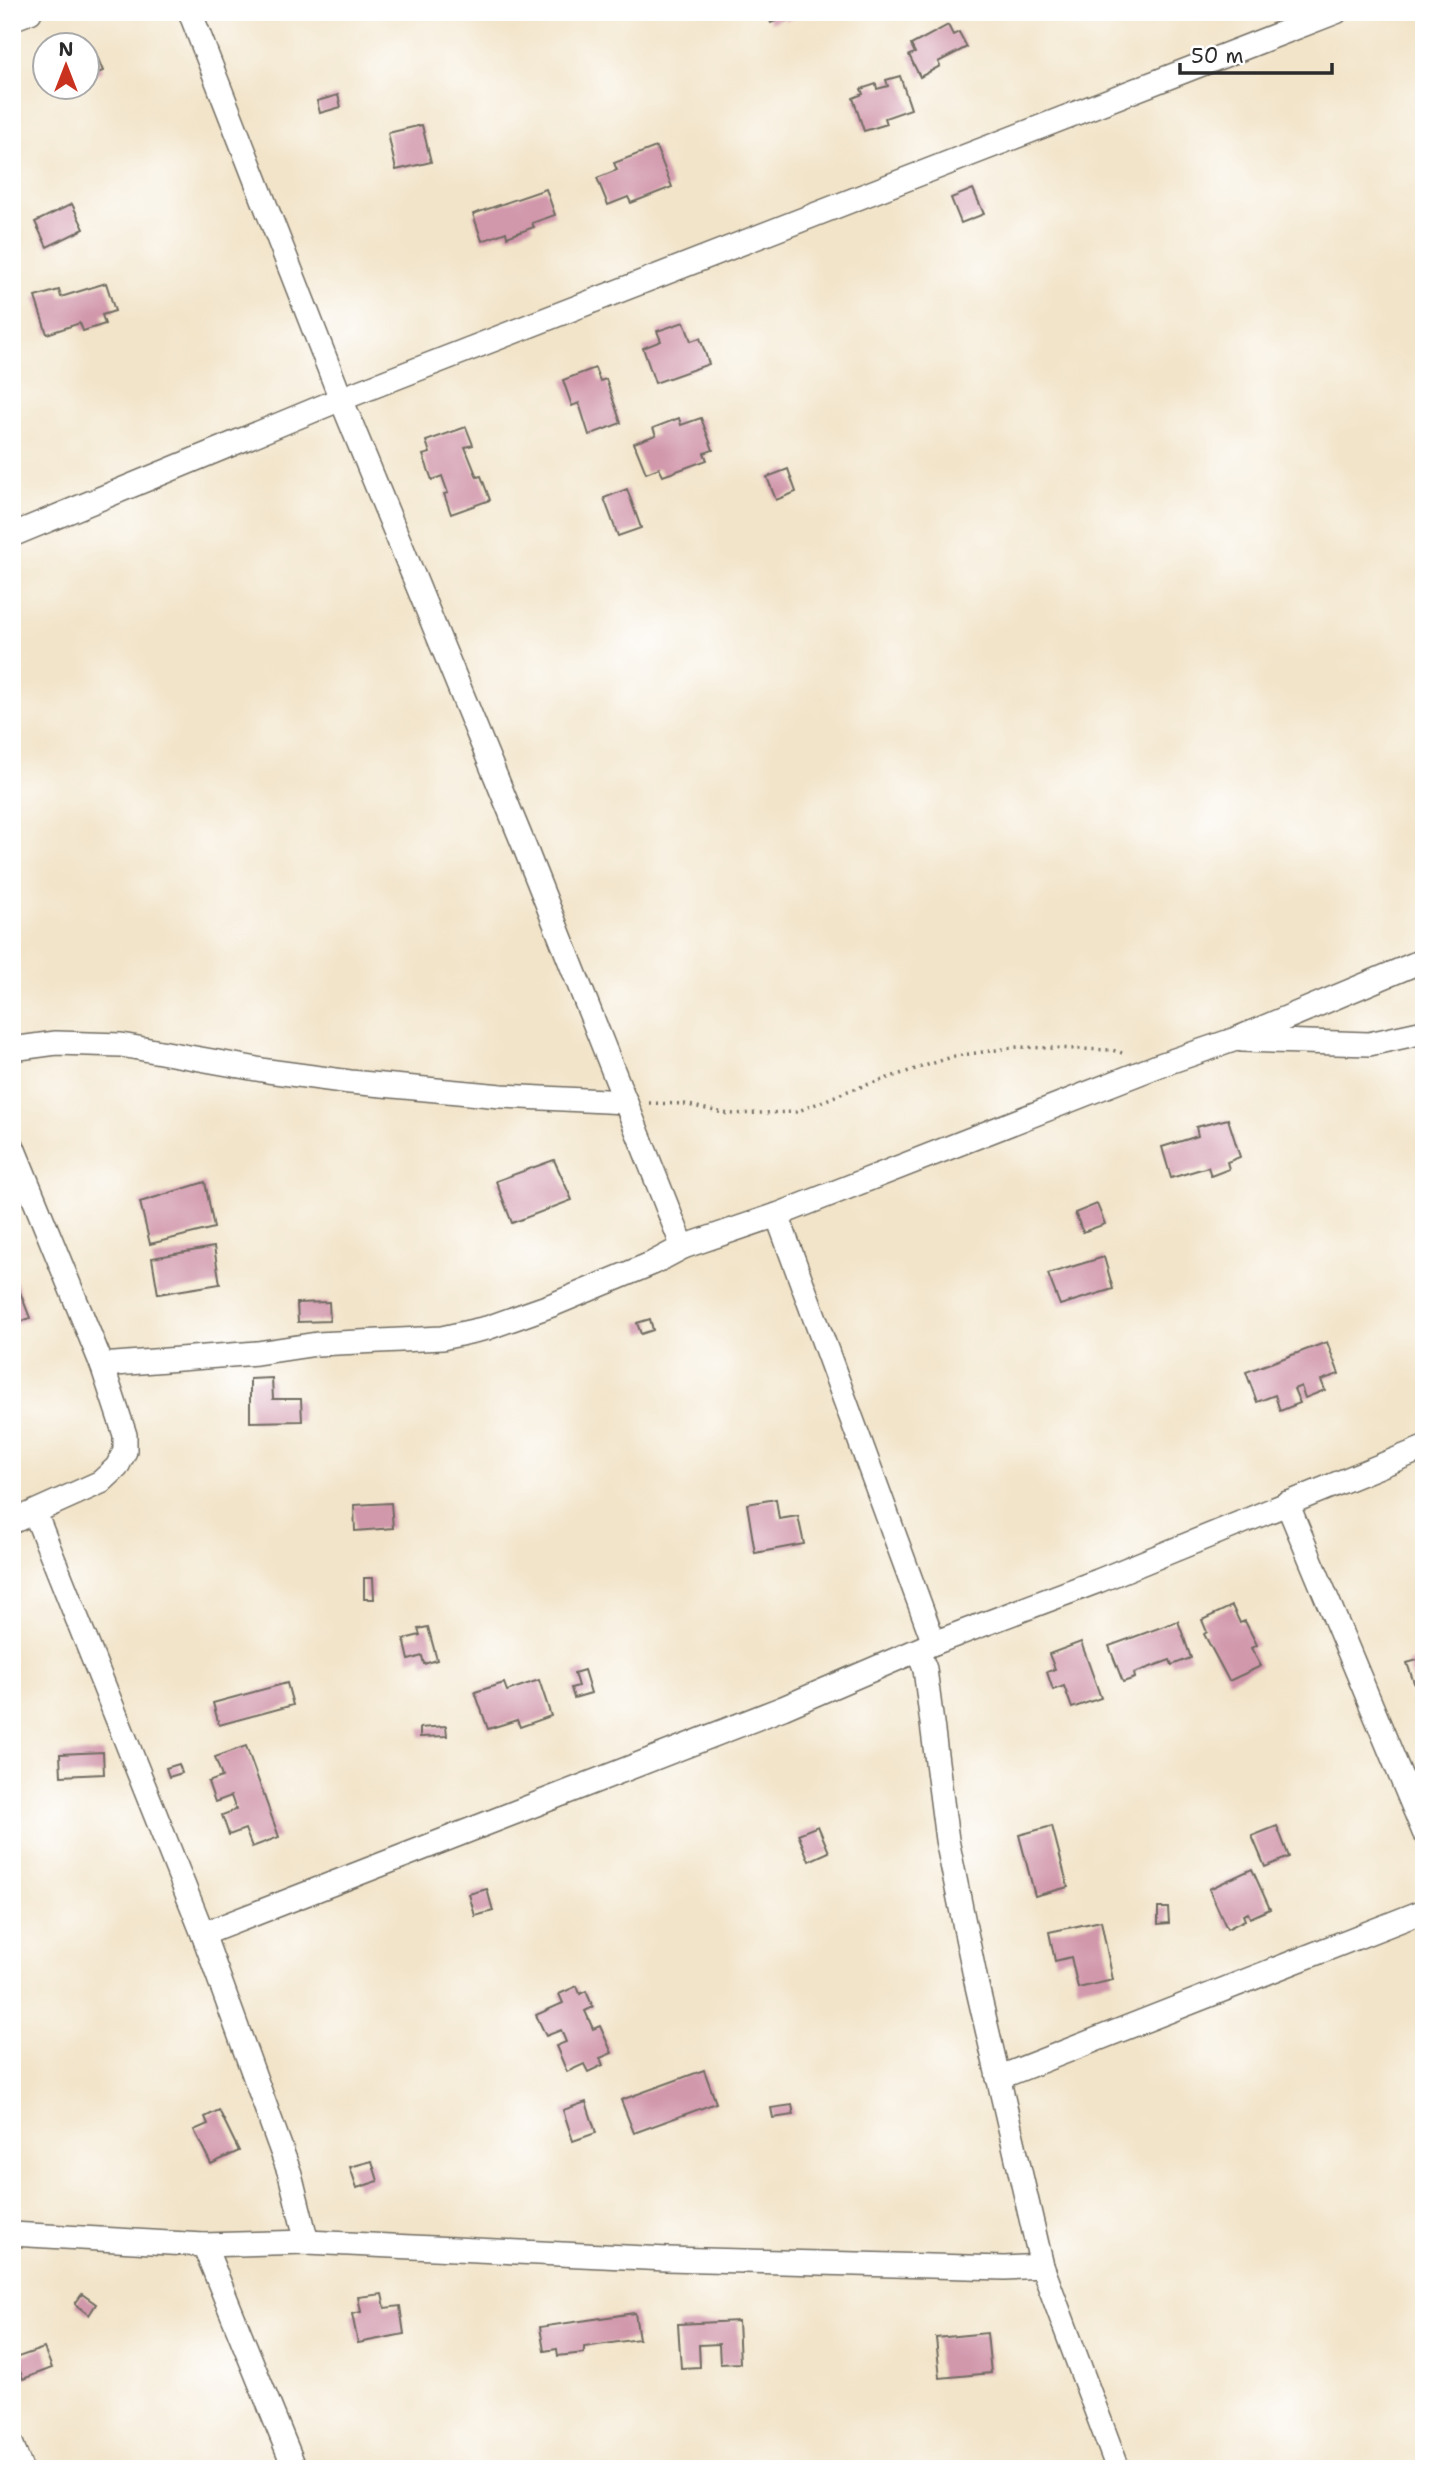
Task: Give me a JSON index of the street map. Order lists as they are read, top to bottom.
{
  "scale_bar": "50 m",
  "north": "top"
}
